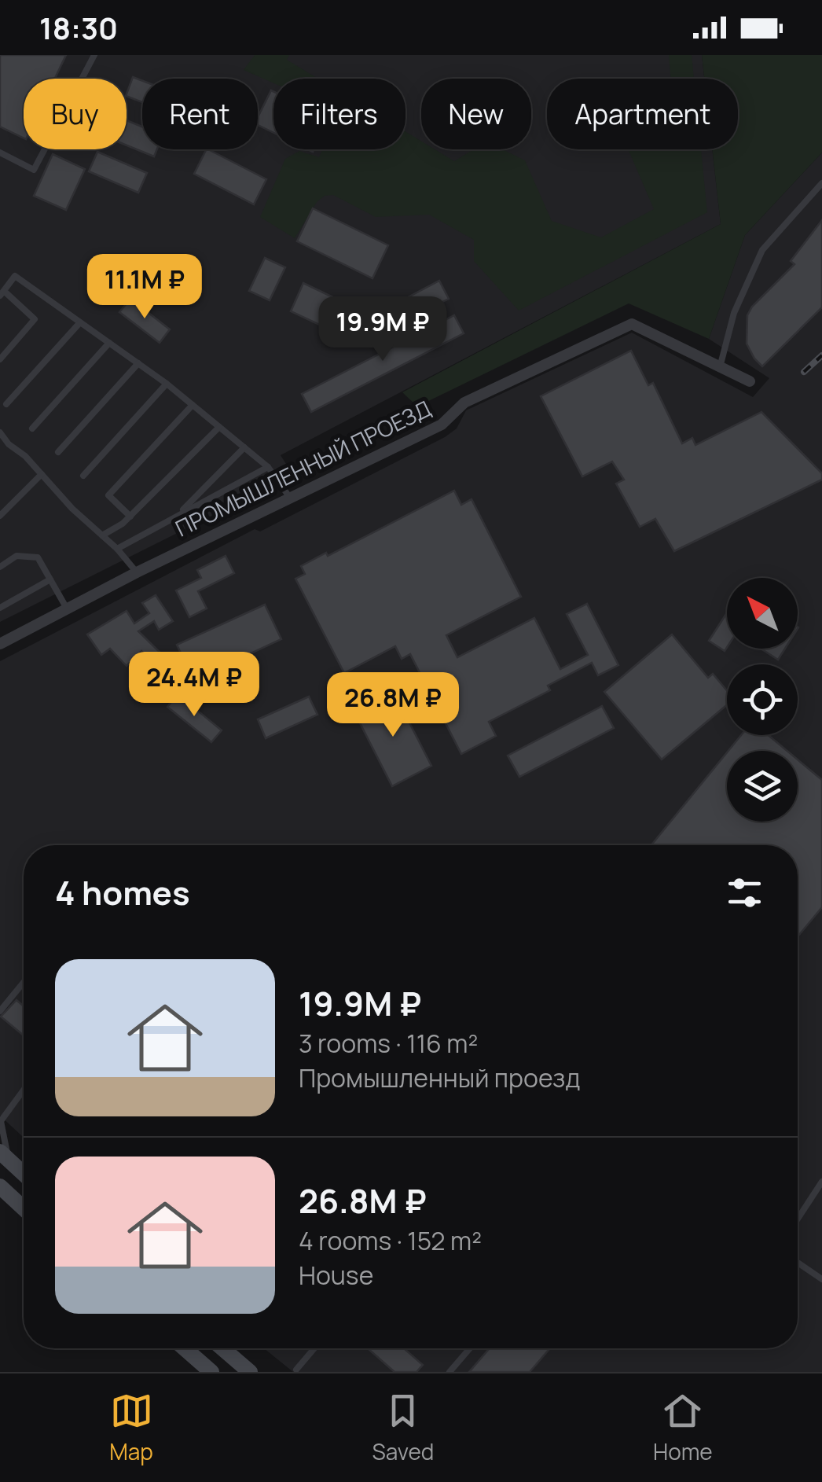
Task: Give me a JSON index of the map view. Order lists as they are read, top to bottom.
{
  "streets": {
    "street": ["ПРОМЫШЛЕННЫЙ ПРОЕЗД"]
  },
  "north": "top left",
  "page": {
    "status": "18:30",
    "chip": [
      "Buy",
      "Rent",
      "Filters",
      "New",
      "Apartment"
    ],
    "price": [
      "11.1M ₽",
      "19.9M ₽",
      "24.4M ₽",
      "26.8M ₽"
    ],
    "heading": "4 homes",
    "list": [
      {
        "name": "19.9M ₽",
        "note": "3 rooms · 116 m² · Промышленный проезд"
      },
      {
        "name": "26.8M ₽",
        "note": "4 rooms · 152 m² · House"
      }
    ],
    "tabs": ["Map", "Saved", "Home"]
  }
}
